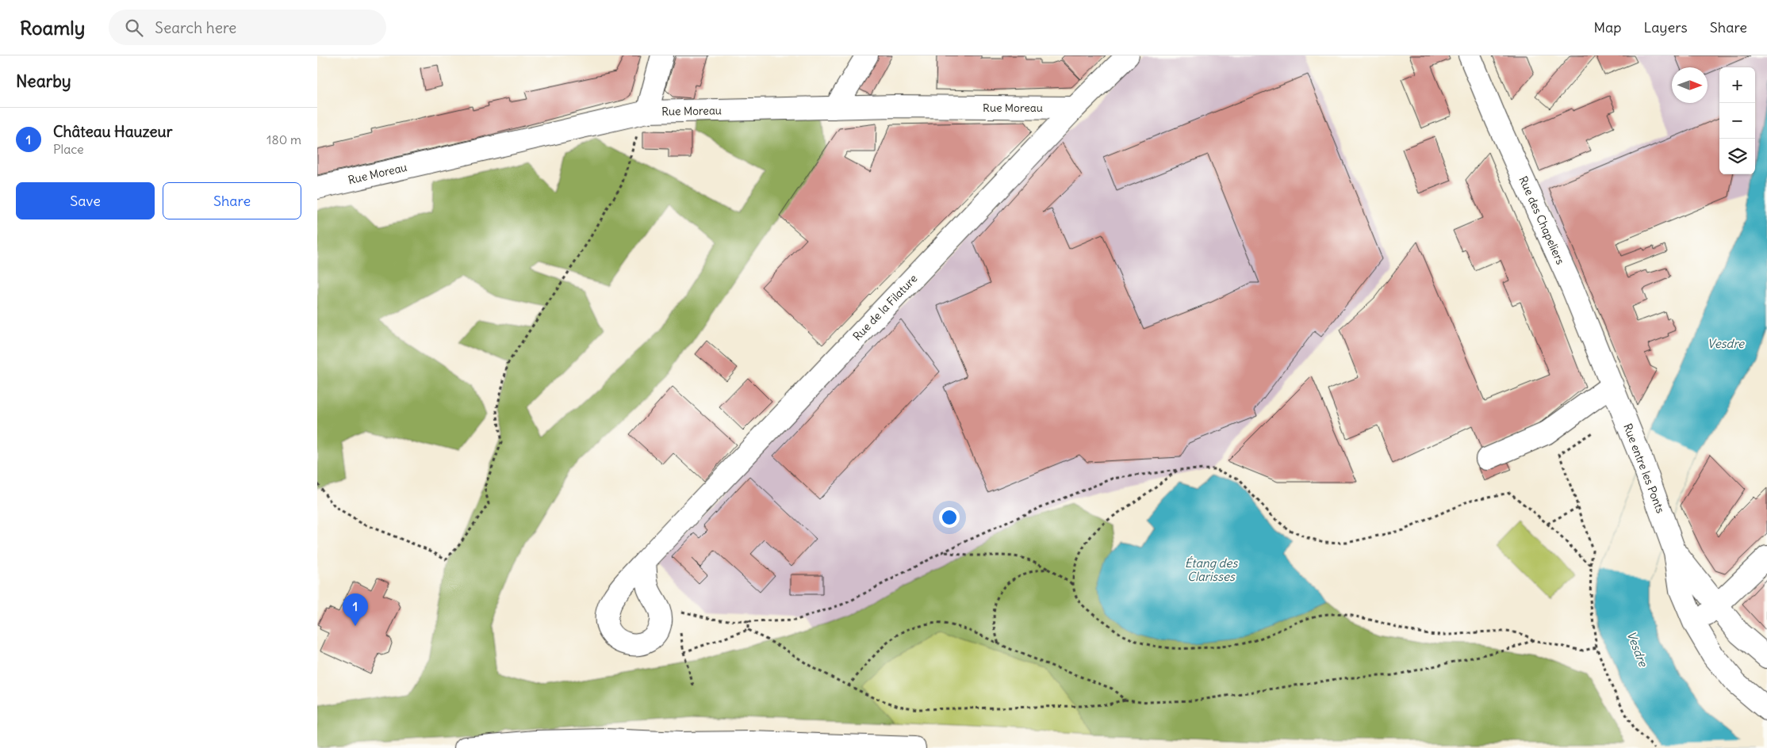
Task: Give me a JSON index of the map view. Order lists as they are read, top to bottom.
{
  "streets": {
    "main road": [
      "Rue Moreau",
      "Rue des Chapeliers",
      "Rue de la Filature",
      "Rue entre les Ponts"
    ]
  },
  "crossings": [
    ["Rue Moreau", "Rue de la Filature"],
    ["Rue des Chapeliers", "Rue entre les Ponts"]
  ],
  "water": ["Vesdre", "Étang des Clarisses"],
  "north": "right",
  "page": {
    "header": "Roamly",
    "search": "Search here",
    "nav": ["Map", "Layers", "Share"],
    "heading": "Nearby",
    "map_buttons": ["+", "−"],
    "list": [
      {
        "mark": "1",
        "name": "Château Hauzeur",
        "note": "Place",
        "value": "180 m"
      }
    ],
    "buttons": ["Save", "Share"],
    "pins": "1"
  }
}
